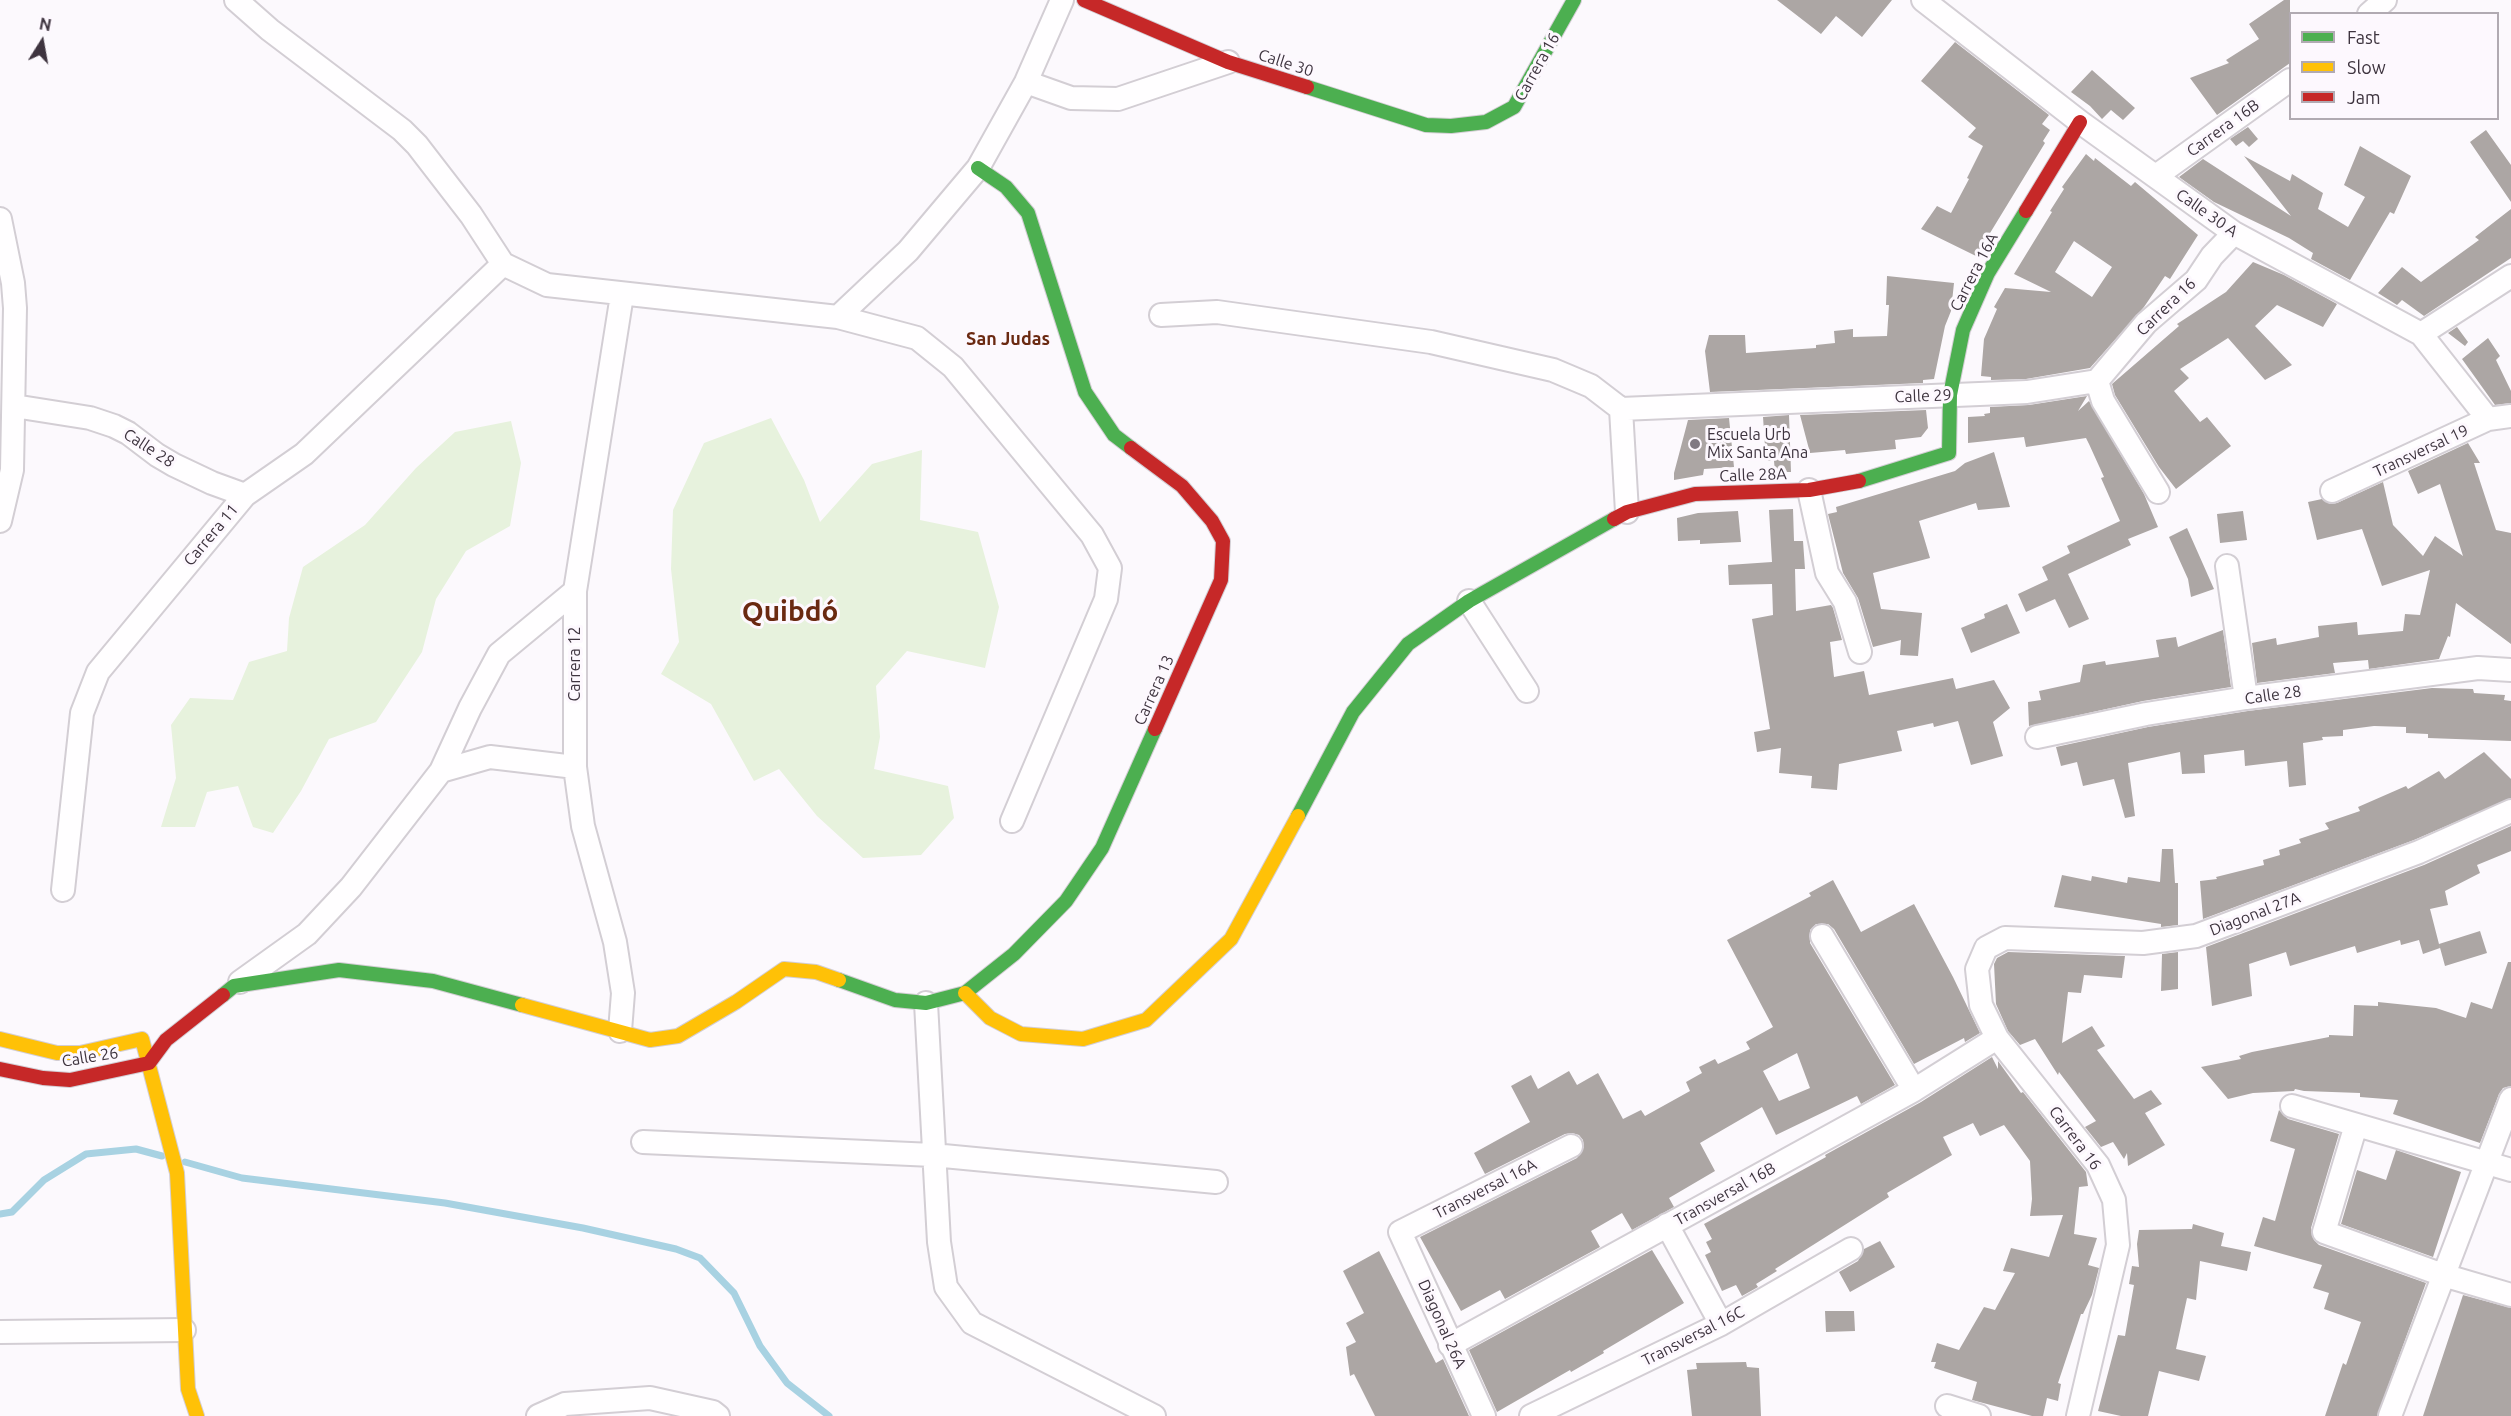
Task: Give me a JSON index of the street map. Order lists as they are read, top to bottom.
{
  "streets": {
    "street": [
      "Calle 30",
      "Carrera 16",
      "Carrera 16B",
      "Calle 30 A",
      "Carrera 16A",
      "Calle 29",
      "Calle 28",
      "Transversal 19",
      "Calle 28A",
      "Carrera 11",
      "Carrera 12",
      "Carrera 13",
      "Diagonal 27A",
      "Calle 26",
      "Transversal 16A",
      "Transversal 16B",
      "Diagonal 26A",
      "Transversal 16C"
    ]
  },
  "crossings": [
    ["Calle 30", "Carrera 16"],
    ["Carrera 16", "Calle 30 A"],
    ["Carrera 16", "Calle 29"],
    ["Carrera 16", "Diagonal 27A"],
    ["Carrera 16", "Transversal 16B"],
    ["Carrera 16B", "Calle 30 A"],
    ["Calle 30 A", "Carrera 16A"],
    ["Calle 30 A", "Transversal 19"],
    ["Carrera 16A", "Calle 29"],
    ["Carrera 16A", "Calle 28A"],
    ["Calle 28", "Carrera 11"],
    ["Calle 28A", "Carrera 13"],
    ["Transversal 16A", "Diagonal 26A"],
    ["Transversal 16B", "Diagonal 26A"]
  ],
  "districts": ["San Judas", "Quibdó"],
  "places": ["Escuela Urb Mix Santa Ana"],
  "legend": ["Fast", "Slow", "Jam"],
  "north": "top"
}
